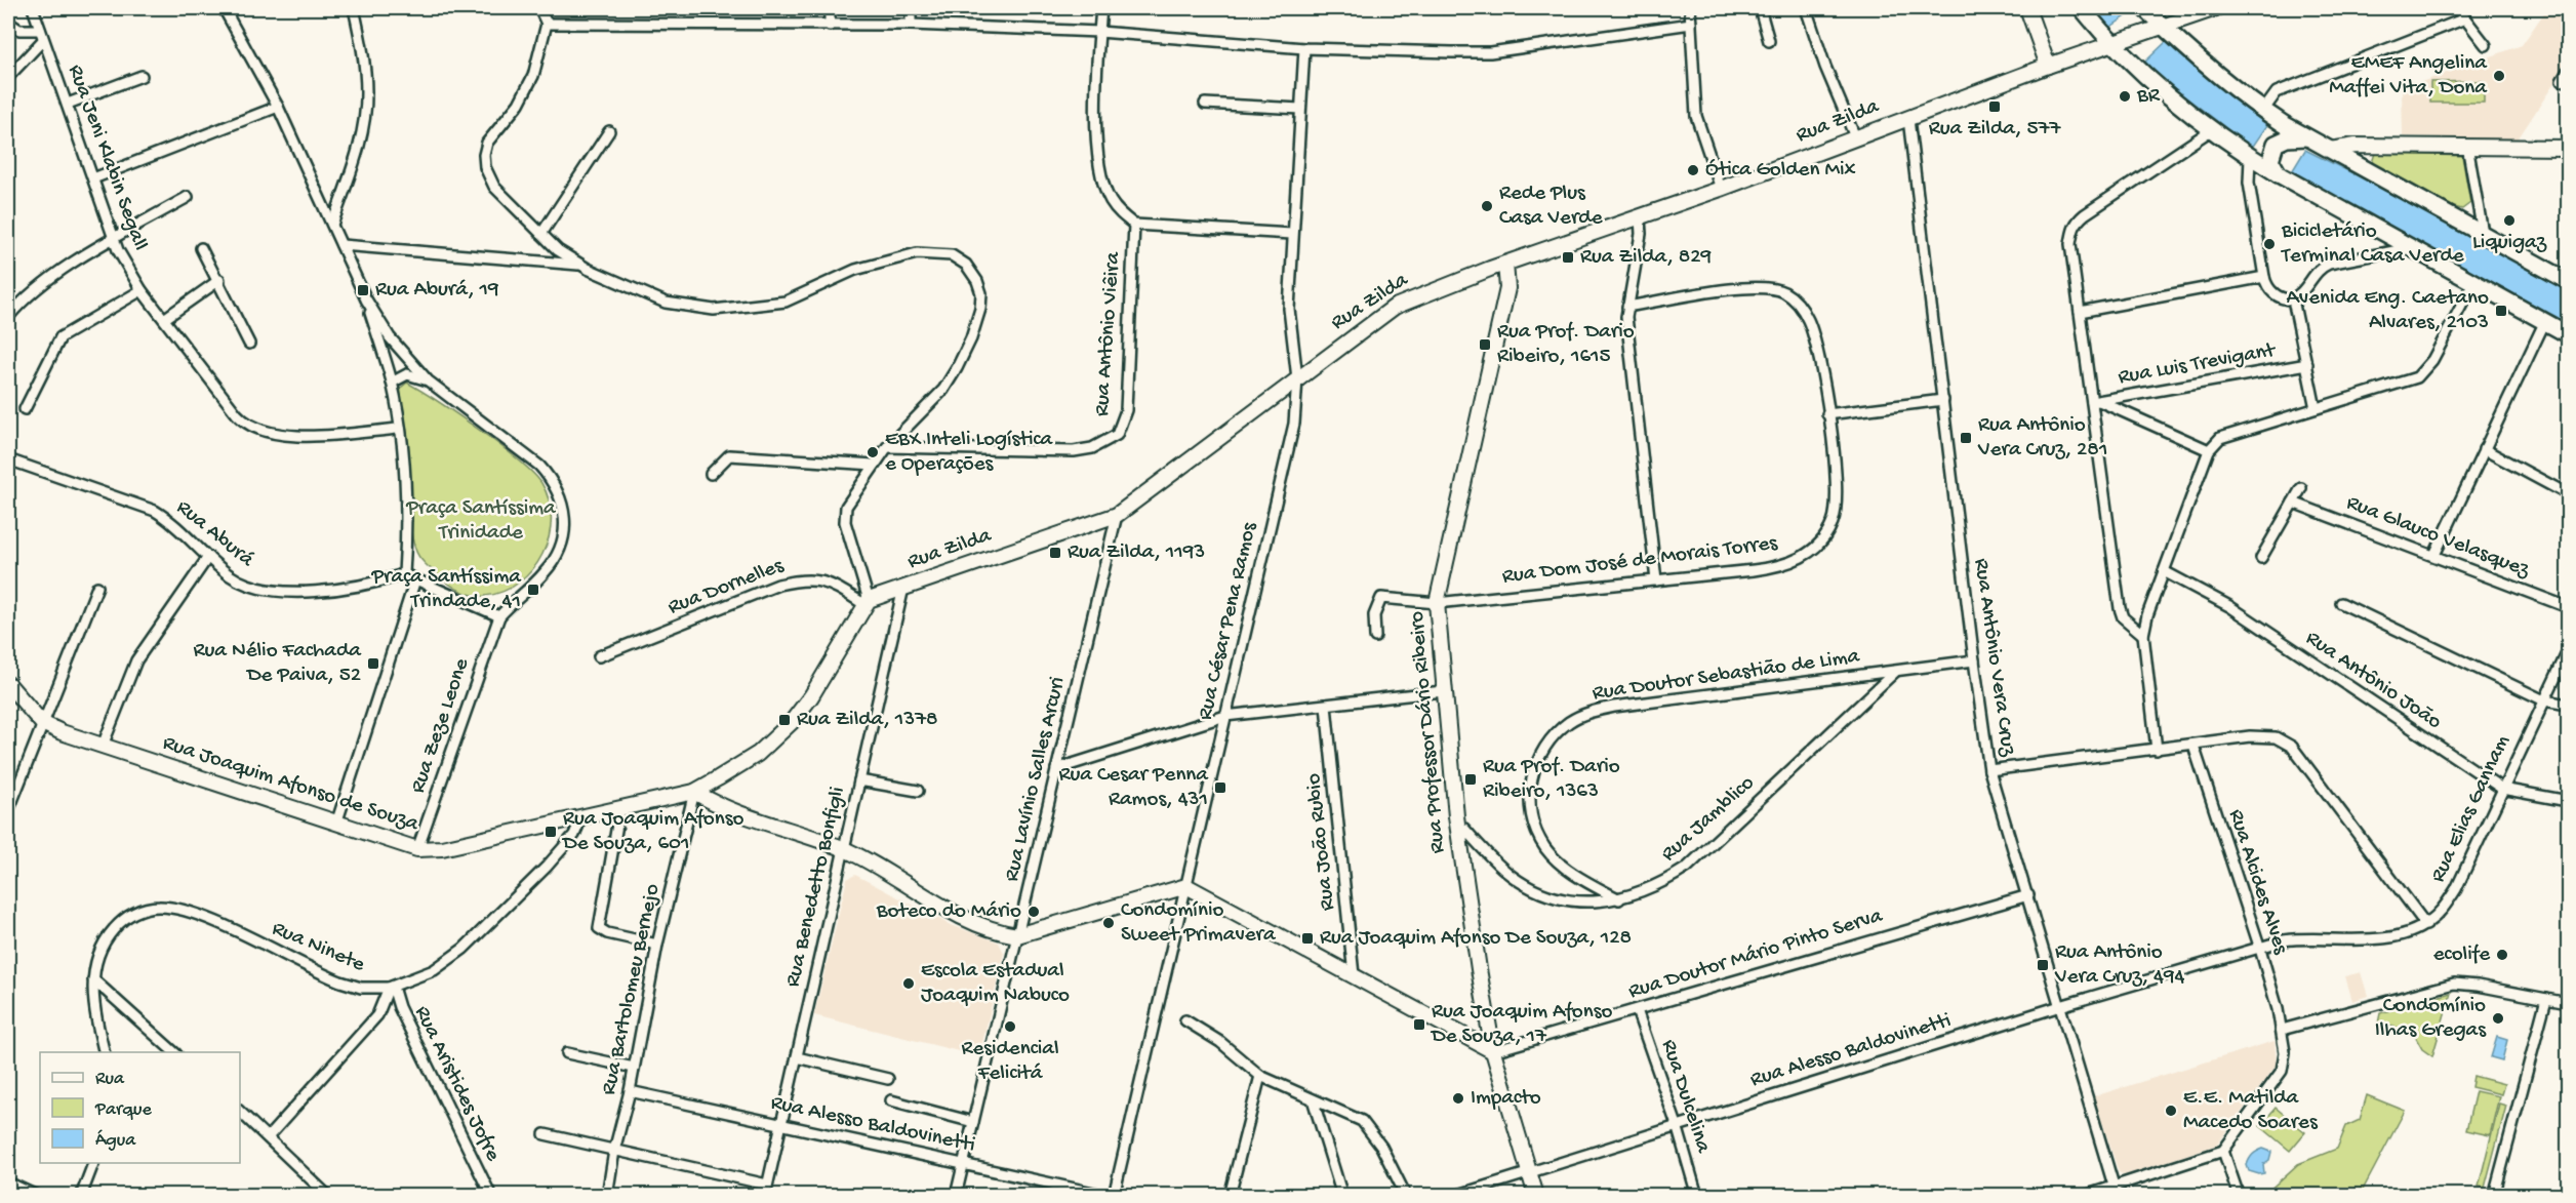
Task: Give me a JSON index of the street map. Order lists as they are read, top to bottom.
{
  "streets": {
    "main road": ["Rua Zilda", "Rua Professor Dário Ribeiro", "Rua Joaquim Afonso de Souza"],
    "street": [
      "Rua Jeni Klabin Segall",
      "Rua Antônio Viêira",
      "Rua Luis Trevigant",
      "Rua Aburá",
      "Rua Glauco Velasquez",
      "Rua Dom José de Morais Torres",
      "Rua Dornelles",
      "Rua César Pena Ramos",
      "Rua Antônio Vera Cruz",
      "Rua Doutor Sebastião de Lima",
      "Rua Antônio João",
      "Rua Zeze Leone",
      "Rua Lavínio Salles Arcuri",
      "Rua Elias Gannam",
      "Rua Jamblico",
      "Rua João Rubio",
      "Rua Alcides Alves",
      "Rua Benedetto Bonfigli",
      "Rua Ninete",
      "Rua Doutor Mário Pinto Serva",
      "Rua Bartolomeu Bernejo",
      "Rua Alesso Baldovinetti",
      "Rua Aristides Jofre",
      "Rua Dulcelina"
    ]
  },
  "crossings": [
    ["Rua Zilda", "Rua Dornelles"],
    ["Rua Zilda", "Rua César Pena Ramos"],
    ["Rua Zilda", "Rua Antônio Vera Cruz"],
    ["Rua Zilda", "Rua Professor Dário Ribeiro"],
    ["Rua Zilda", "Rua Lavínio Salles Arcuri"],
    ["Rua Zilda", "Rua Benedetto Bonfigli"],
    ["Rua Dom José de Morais Torres", "Rua Professor Dário Ribeiro"],
    ["Rua Antônio Vera Cruz", "Rua Doutor Sebastião de Lima"],
    ["Rua Antônio Vera Cruz", "Rua Doutor Mário Pinto Serva"],
    ["Rua Antônio Vera Cruz", "Rua Alesso Baldovinetti"],
    ["Rua Doutor Sebastião de Lima", "Rua Jamblico"],
    ["Rua Antônio João", "Rua Elias Gannam"],
    ["Rua Zeze Leone", "Rua Joaquim Afonso de Souza"],
    ["Rua Professor Dário Ribeiro", "Rua Jamblico"],
    ["Rua Professor Dário Ribeiro", "Rua Doutor Mário Pinto Serva"],
    ["Rua Professor Dário Ribeiro", "Rua Alesso Baldovinetti"],
    ["Rua Lavínio Salles Arcuri", "Rua Alesso Baldovinetti"],
    ["Rua Joaquim Afonso de Souza", "Rua Ninete"],
    ["Rua Joaquim Afonso de Souza", "Rua Bartolomeu Bernejo"],
    ["Rua Alcides Alves", "Rua Alesso Baldovinetti"],
    ["Rua Benedetto Bonfigli", "Rua Alesso Baldovinetti"],
    ["Rua Ninete", "Rua Aristides Jofre"],
    ["Rua Doutor Mário Pinto Serva", "Rua Dulcelina"],
    ["Rua Bartolomeu Bernejo", "Rua Alesso Baldovinetti"],
    ["Rua Alesso Baldovinetti", "Rua Dulcelina"]
  ],
  "parks": ["Praça Santíssima Trinidade"],
  "places": {
    "other": [
      "EMEF Angelina Maffei Vita, Dona",
      "BR",
      "Ótica Golden Mix",
      "Rede Plus Casa Verde",
      "Liquigaz",
      "Bicicletário Terminal Casa Verde",
      "EBX Inteli Logística e Operações",
      "Boteco do Mário",
      "Condomínio Sweet Primavera",
      "ecolife",
      "Escola Estadual Joaquim Nabuco",
      "Condomínio Ilhas Gregas",
      "Residencial Felicitá",
      "Impacto",
      "E.E. Matilda Macedo Soares"
    ],
    "transit": [
      "Rua Zilda, 577",
      "Rua Zilda, 829",
      "Rua Aburá, 19",
      "Avenida Eng. Caetano Alvares, 2103",
      "Rua Prof. Dario Ribeiro, 1615",
      "Rua Antônio Vera Cruz, 281",
      "Rua Zilda, 1193",
      "Praça Santíssima Trindade, 41",
      "Rua Nélio Fachada De Paiva, 52",
      "Rua Zilda, 1378",
      "Rua Prof. Dario Ribeiro, 1363",
      "Rua Cesar Penna Ramos, 431",
      "Rua Joaquim Afonso De Souza, 601",
      "Rua Joaquim Afonso De Souza, 128",
      "Rua Antônio Vera Cruz, 494",
      "Rua Joaquim Afonso De Souza, 17"
    ]
  },
  "legend": ["Rua", "Parque", "Água"]
}
